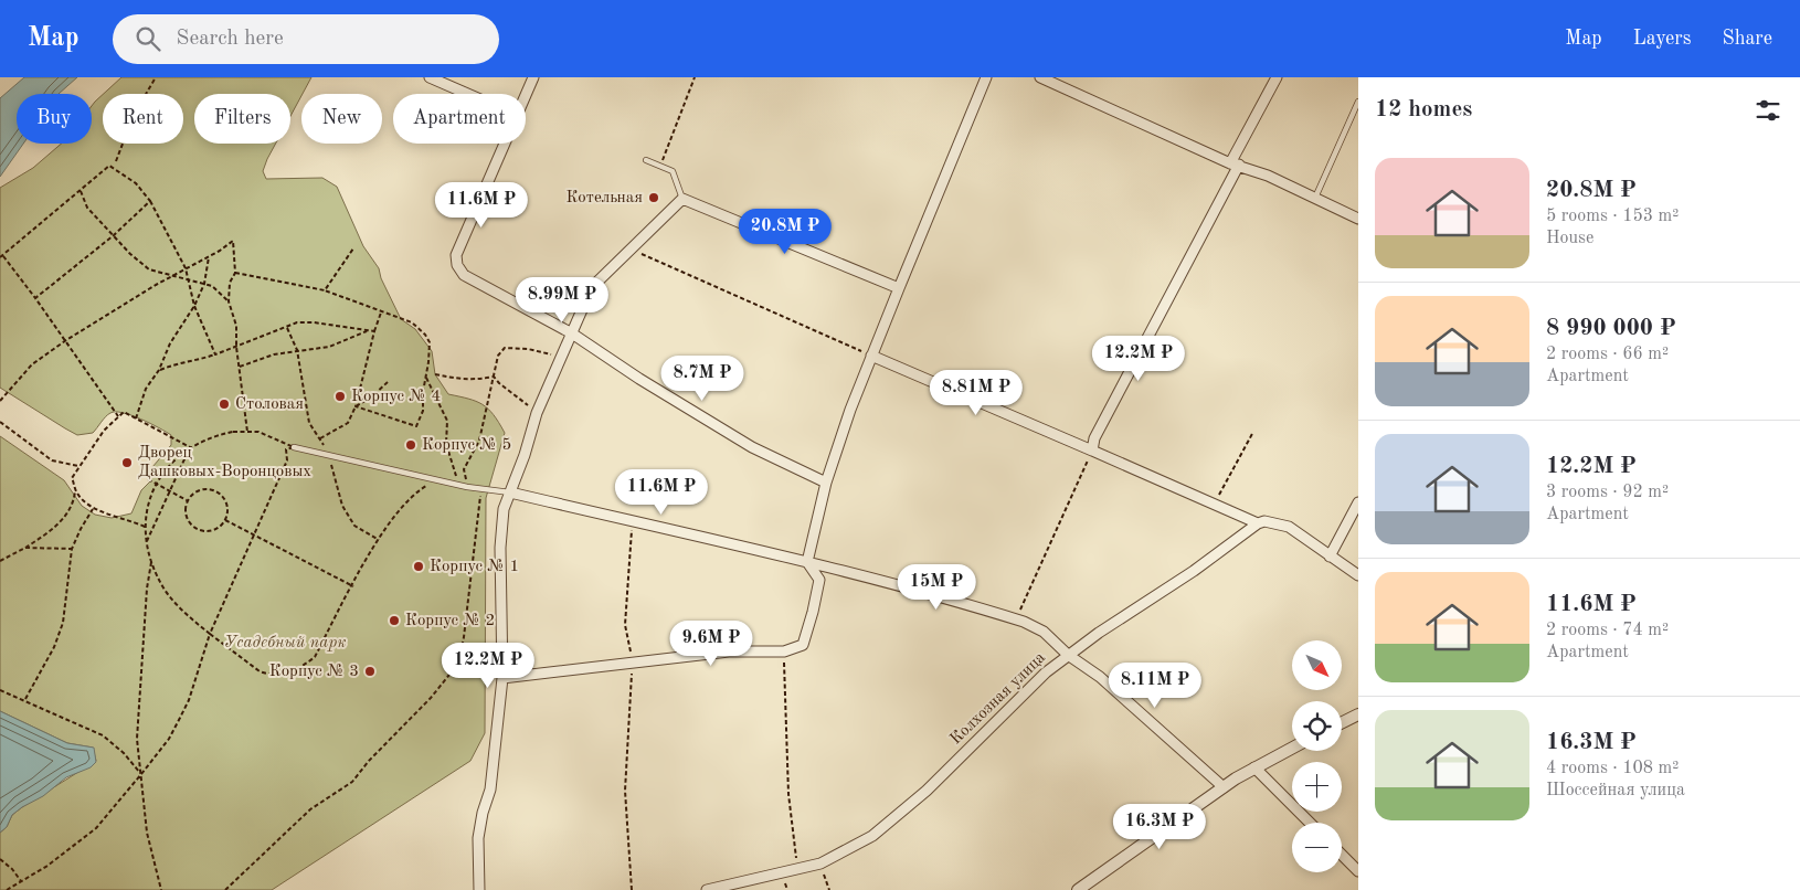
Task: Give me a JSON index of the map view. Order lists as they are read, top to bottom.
{
  "streets": {
    "street": ["Колхозная улица"]
  },
  "parks": ["Усадебный парк"],
  "places": [
    "Котельная",
    "Корпус № 4",
    "Столовая",
    "Корпус № 5",
    "Дворец Дашковых-Воронцовых",
    "Корпус № 1",
    "Корпус № 2",
    "Корпус № 3"
  ],
  "north": "bottom right",
  "page": {
    "header": "Map",
    "search": "Search here",
    "nav": ["Map", "Layers", "Share"],
    "heading": "12 homes",
    "chip": [
      "Buy",
      "Rent",
      "Filters",
      "New",
      "Apartment"
    ],
    "list": [
      {
        "name": "20.8M ₽",
        "note": "5 rooms · 153 m² · House"
      },
      {
        "name": "8 990 000 ₽",
        "note": "2 rooms · 66 m² · Apartment"
      },
      {
        "name": "12.2M ₽",
        "note": "3 rooms · 92 m² · Apartment"
      },
      {
        "name": "11.6M ₽",
        "note": "2 rooms · 74 m² · Apartment"
      },
      {
        "name": "16.3M ₽",
        "note": "4 rooms · 108 m² · Шоссейная улица"
      }
    ],
    "price": [
      "11.6M ₽",
      "20.8M ₽",
      "8.99M ₽",
      "12.2M ₽",
      "8.7M ₽",
      "8.81M ₽",
      "11.6M ₽",
      "15M ₽",
      "9.6M ₽",
      "12.2M ₽",
      "8.11M ₽",
      "16.3M ₽"
    ],
    "map_buttons": ["+", "−"]
  }
}
